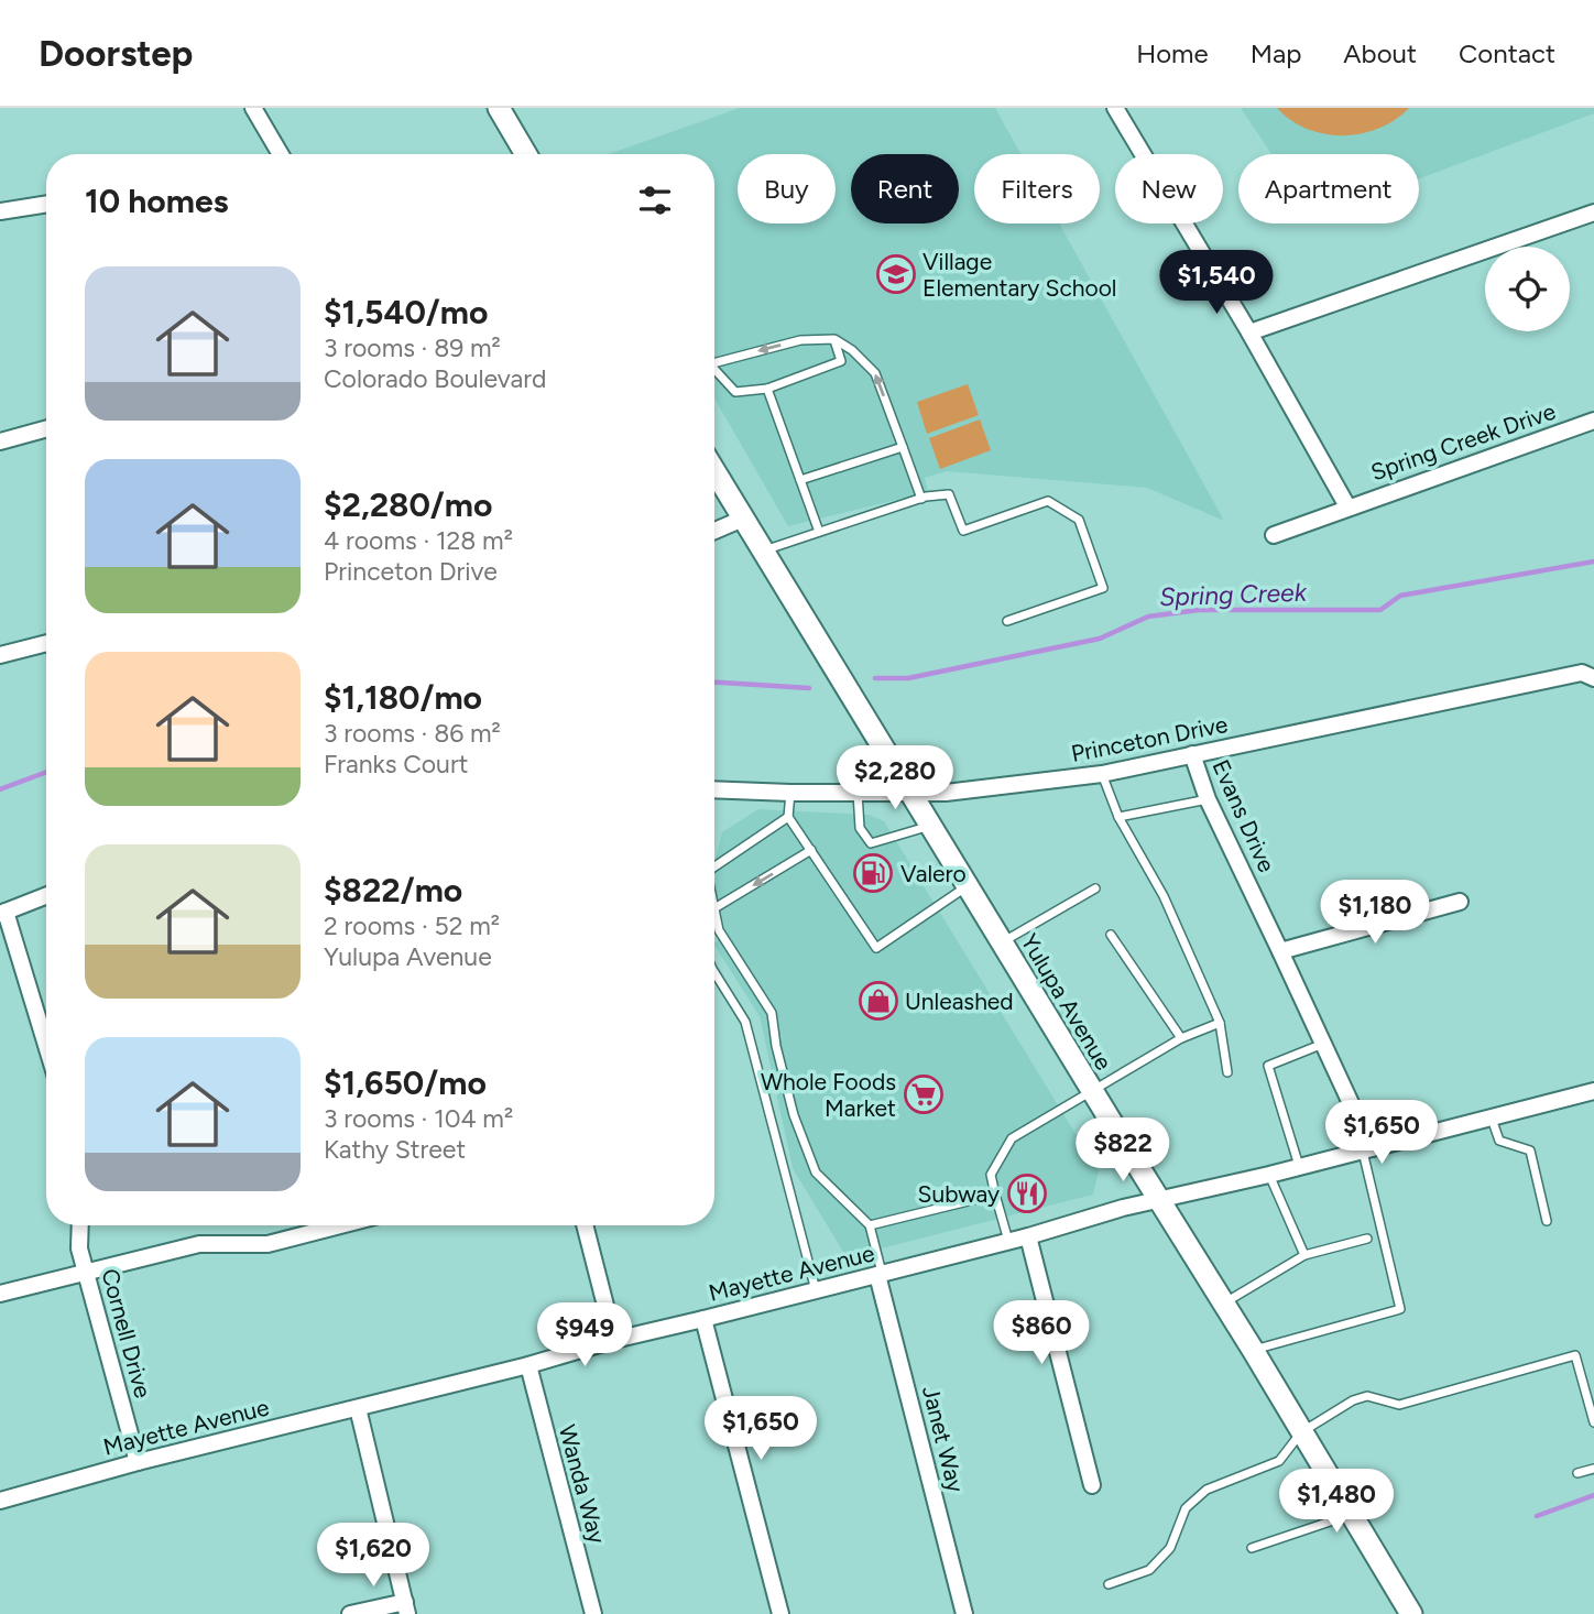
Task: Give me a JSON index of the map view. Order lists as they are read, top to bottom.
{
  "streets": {
    "street": [
      "Spring Creek Drive",
      "Princeton Drive",
      "Evans Drive",
      "Yulupa Avenue",
      "Mayette Avenue",
      "Cornell Drive",
      "Janet Way",
      "Wanda Way"
    ]
  },
  "crossings": [
    ["Princeton Drive", "Evans Drive"],
    ["Princeton Drive", "Yulupa Avenue"],
    ["Evans Drive", "Mayette Avenue"],
    ["Yulupa Avenue", "Mayette Avenue"],
    ["Mayette Avenue", "Cornell Drive"],
    ["Mayette Avenue", "Janet Way"],
    ["Mayette Avenue", "Wanda Way"]
  ],
  "water": ["Spring Creek"],
  "places": {
    "school or university": ["Village Elementary School"],
    "fuel station": ["Valero"],
    "shop": ["Unleashed"],
    "supermarket": ["Whole Foods Market"],
    "restaurant": ["Subway"]
  },
  "page": {
    "header": "Doorstep",
    "nav": [
      "Home",
      "Map",
      "About",
      "Contact"
    ],
    "chip": [
      "Buy",
      "Rent",
      "Filters",
      "New",
      "Apartment"
    ],
    "heading": "10 homes",
    "list": [
      {
        "name": "$1,540/mo",
        "note": "3 rooms · 89 m² · Colorado Boulevard"
      },
      {
        "name": "$2,280/mo",
        "note": "4 rooms · 128 m² · Princeton Drive"
      },
      {
        "name": "$1,180/mo",
        "note": "3 rooms · 86 m² · Franks Court"
      },
      {
        "name": "$822/mo",
        "note": "2 rooms · 52 m² · Yulupa Avenue"
      },
      {
        "name": "$1,650/mo",
        "note": "3 rooms · 104 m² · Kathy Street"
      }
    ],
    "price": [
      "$1,540",
      "$2,280",
      "$1,180",
      "$1,650",
      "$822",
      "$860",
      "$949",
      "$1,650",
      "$1,480",
      "$1,620"
    ]
  }
}
